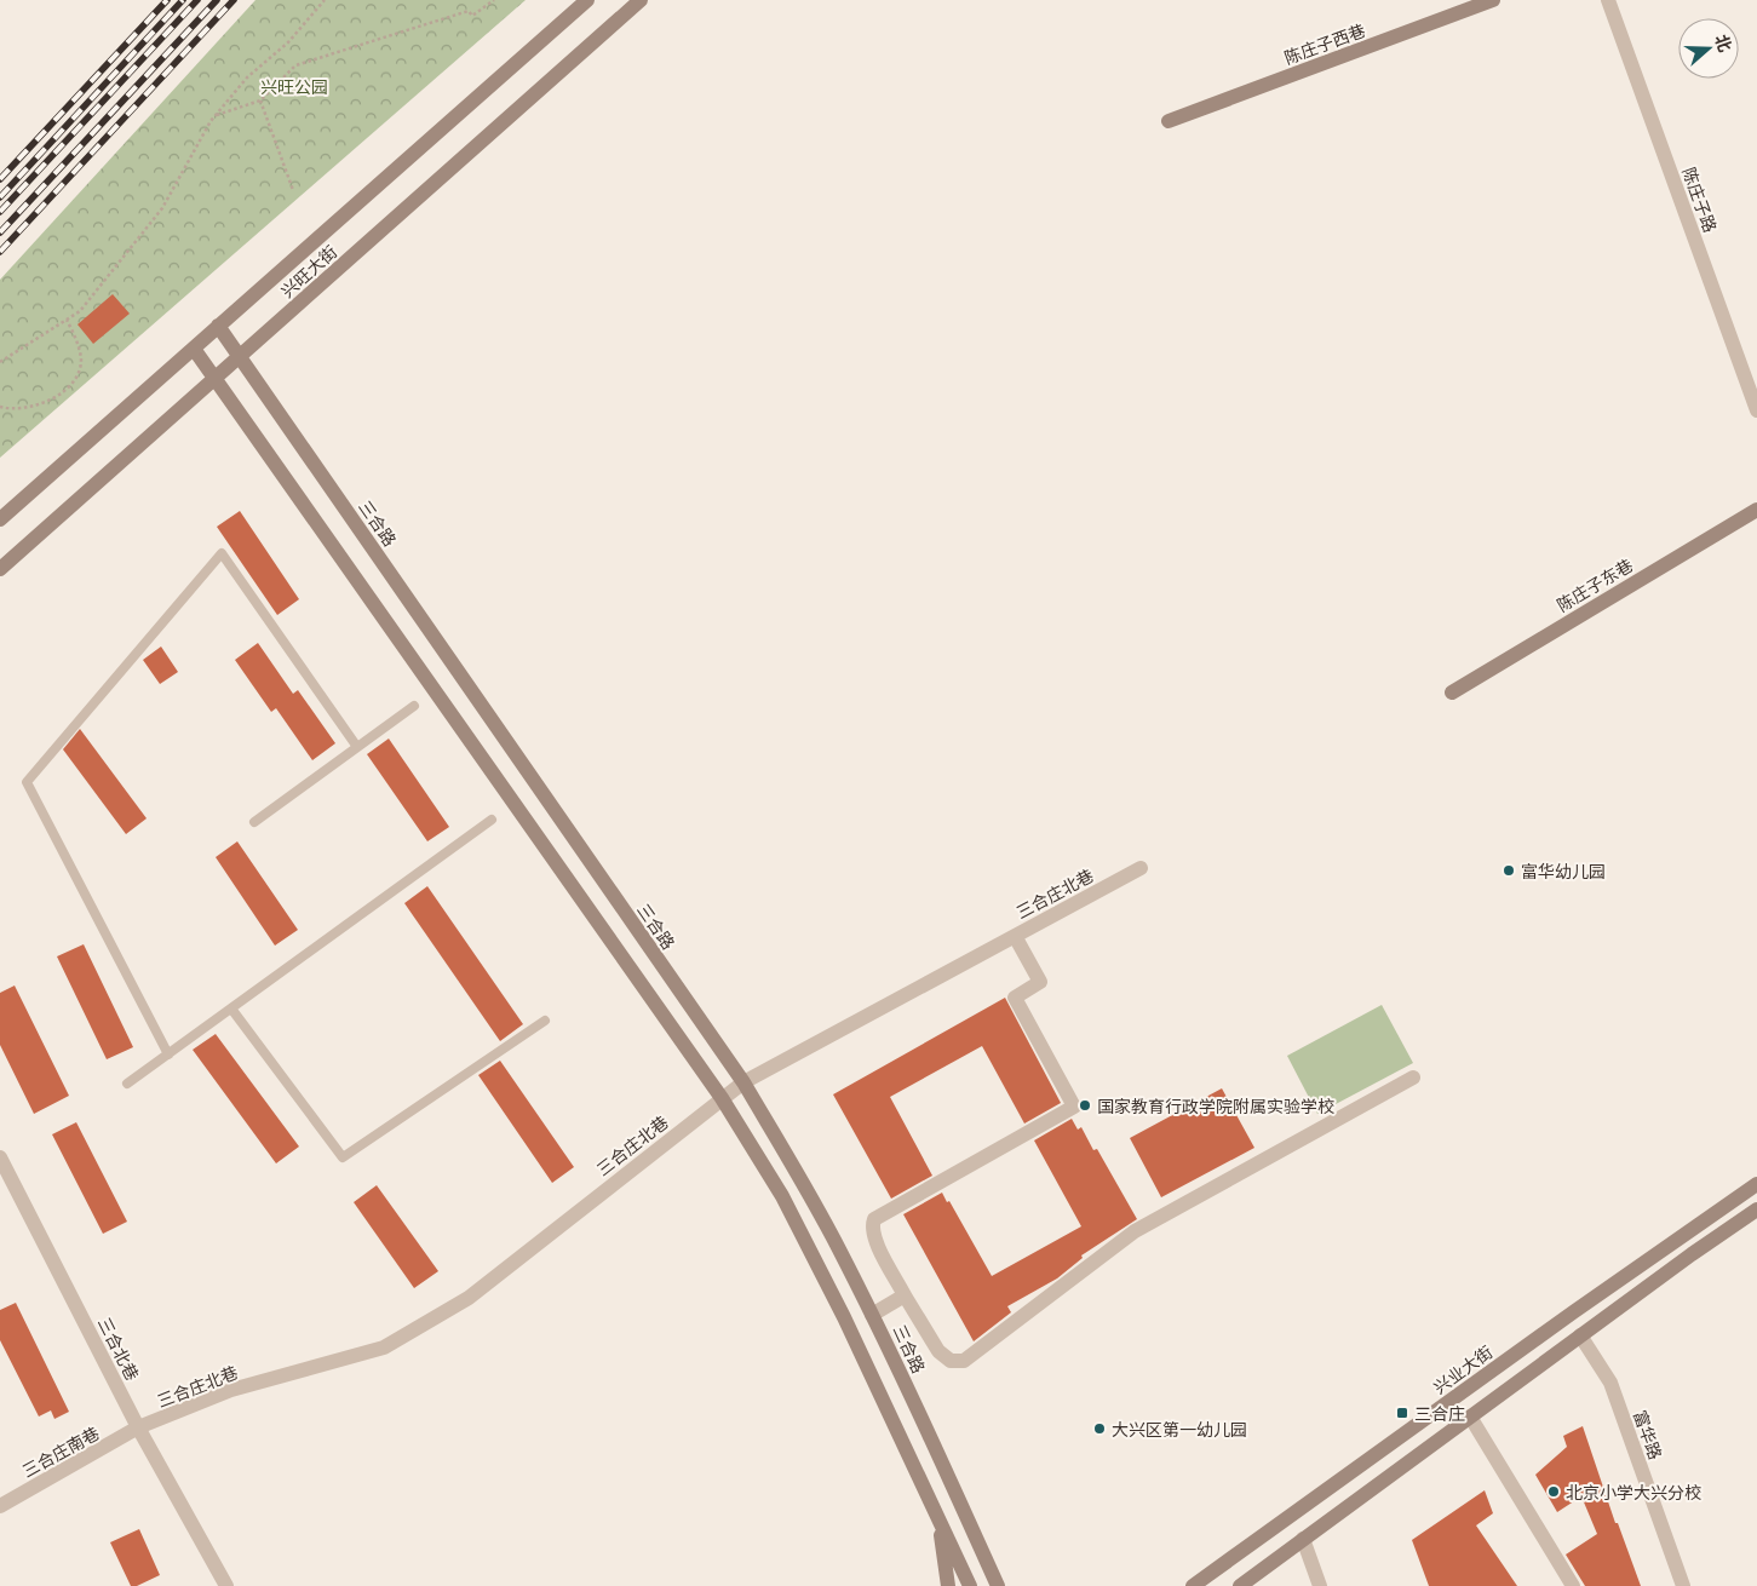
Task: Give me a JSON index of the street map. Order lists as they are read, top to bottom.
{
  "streets": {
    "street": [
      "陈庄子西巷",
      "陈庄子路",
      "兴旺大街",
      "三合路",
      "陈庄子东巷",
      "三合庄北巷",
      "三合北巷",
      "兴业大街",
      "富华路",
      "三合庄南巷"
    ]
  },
  "crossings": [
    ["兴旺大街", "三合路"],
    ["三合路", "三合庄北巷"],
    ["三合庄北巷", "三合北巷"],
    ["三合庄北巷", "三合庄南巷"],
    ["三合北巷", "三合庄南巷"]
  ],
  "parks": ["兴旺公园"],
  "places": {
    "other": [
      "富华幼儿园",
      "国家教育行政学院附属实验学校",
      "大兴区第一幼儿园",
      "北京小学大兴分校"
    ],
    "transit": ["三合庄"]
  },
  "north": "right"
}
